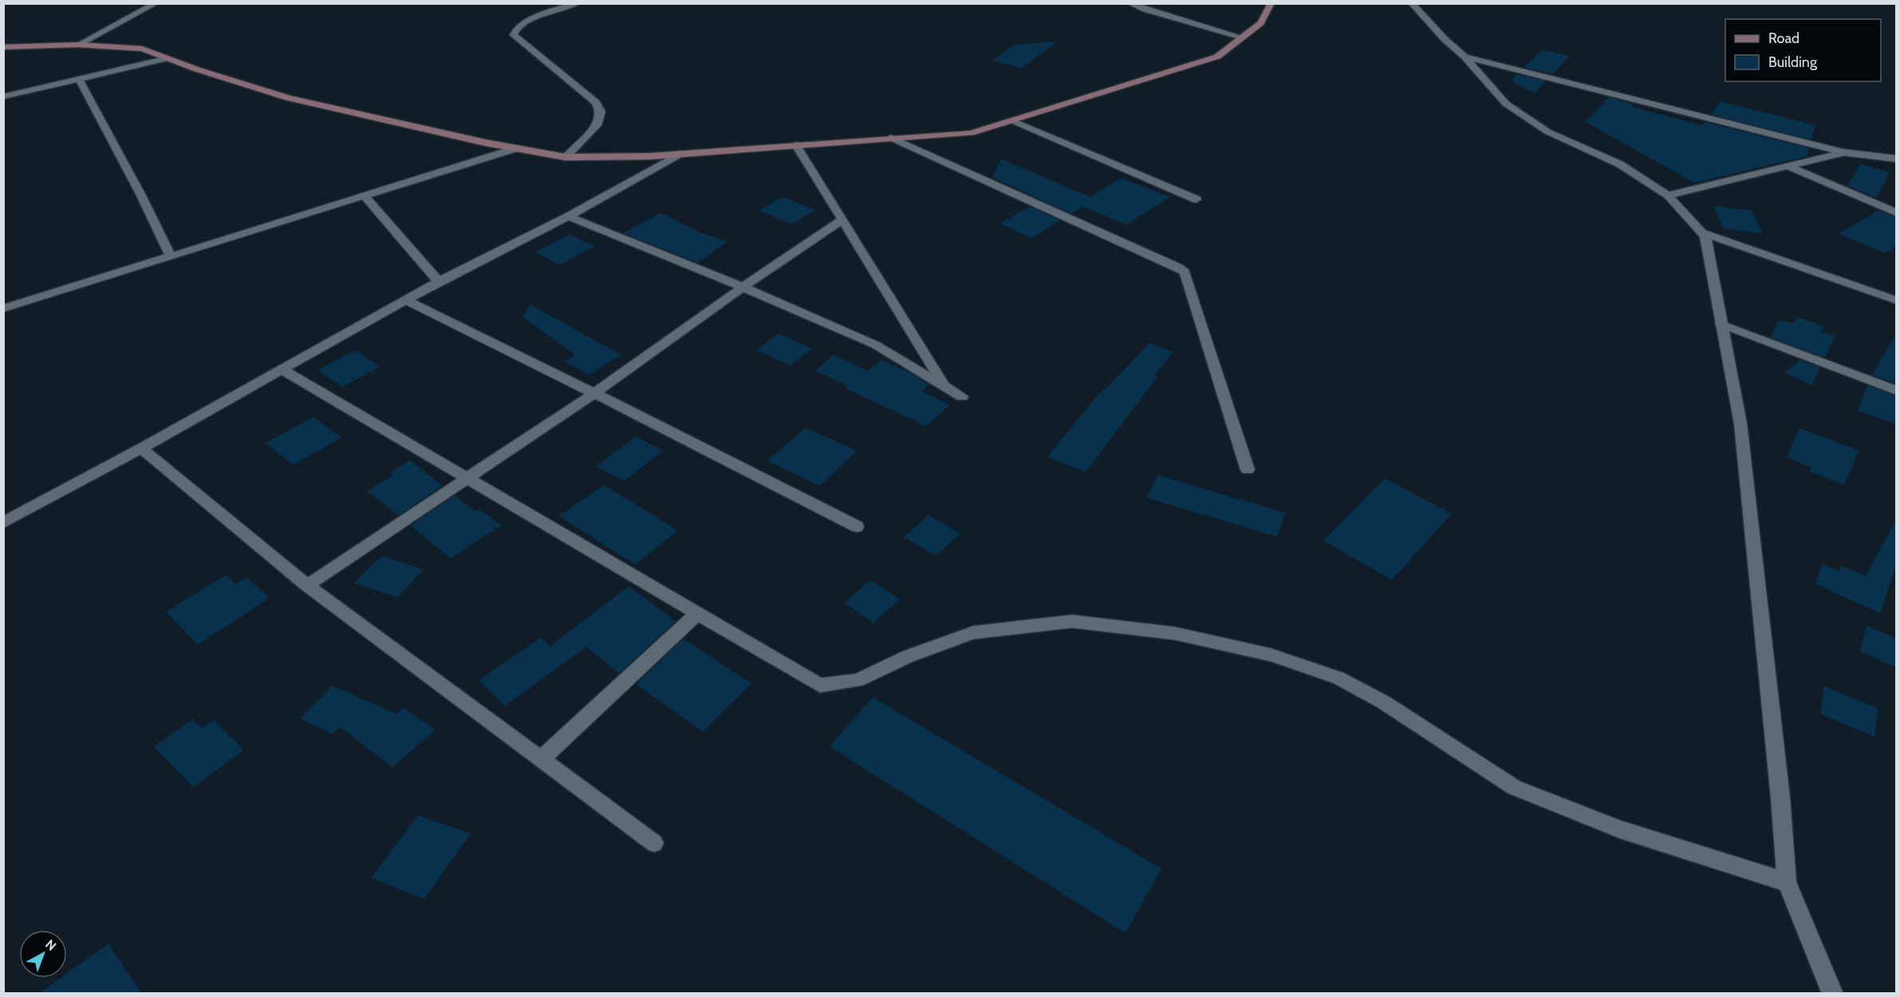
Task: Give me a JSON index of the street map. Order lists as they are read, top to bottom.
{
  "legend": ["Road", "Building"],
  "north": "top right"
}
